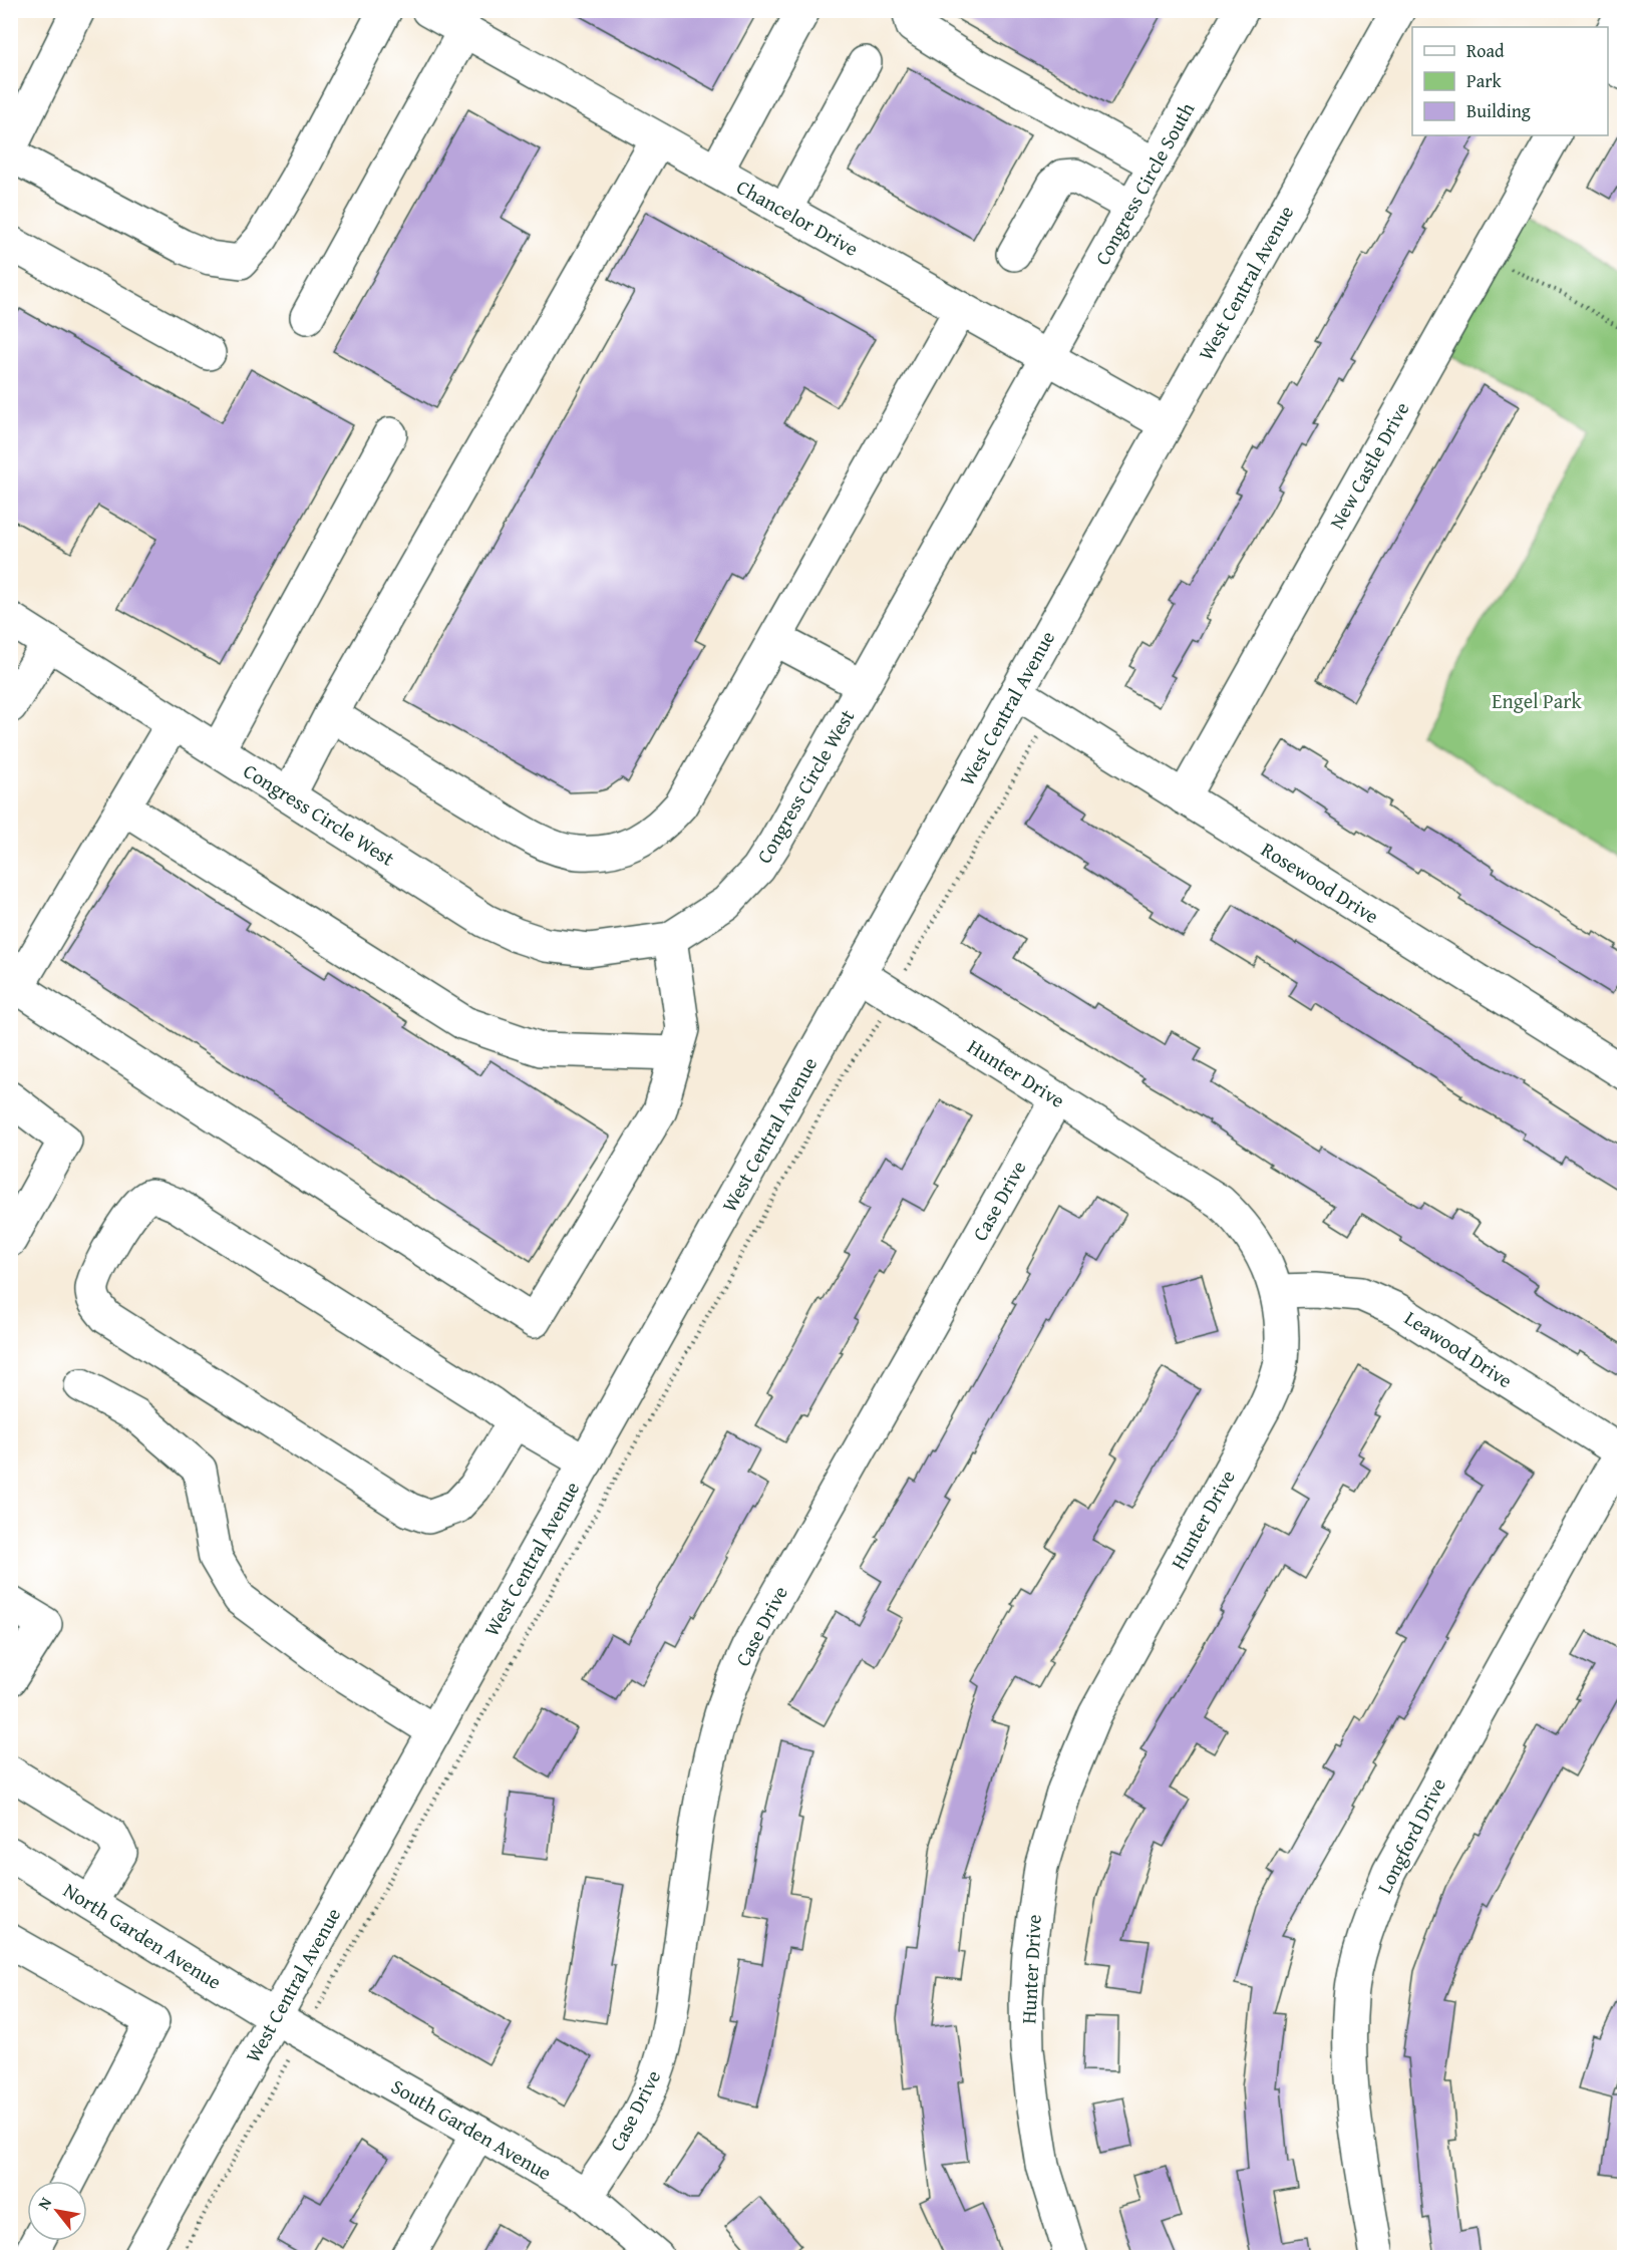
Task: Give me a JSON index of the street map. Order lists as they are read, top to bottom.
{
  "streets": {
    "street": [
      "Congress Circle South",
      "Chancelor Drive",
      "West Central Avenue",
      "New Castle Drive",
      "Congress Circle West",
      "Rosewood Drive",
      "Hunter Drive",
      "Case Drive",
      "Leawood Drive",
      "Longford Drive",
      "North Garden Avenue",
      "South Garden Avenue"
    ]
  },
  "crossings": [
    ["Congress Circle South", "Chancelor Drive"],
    ["Congress Circle South", "Congress Circle West"],
    ["Chancelor Drive", "West Central Avenue"],
    ["Chancelor Drive", "Congress Circle West"],
    ["West Central Avenue", "Rosewood Drive"],
    ["West Central Avenue", "Hunter Drive"],
    ["West Central Avenue", "North Garden Avenue"],
    ["West Central Avenue", "South Garden Avenue"],
    ["New Castle Drive", "Rosewood Drive"],
    ["Hunter Drive", "Case Drive"],
    ["Hunter Drive", "Leawood Drive"],
    ["Case Drive", "South Garden Avenue"],
    ["Leawood Drive", "Longford Drive"],
    ["North Garden Avenue", "South Garden Avenue"]
  ],
  "parks": ["Engel Park"],
  "legend": ["Road", "Park", "Building"],
  "north": "top left"
}
